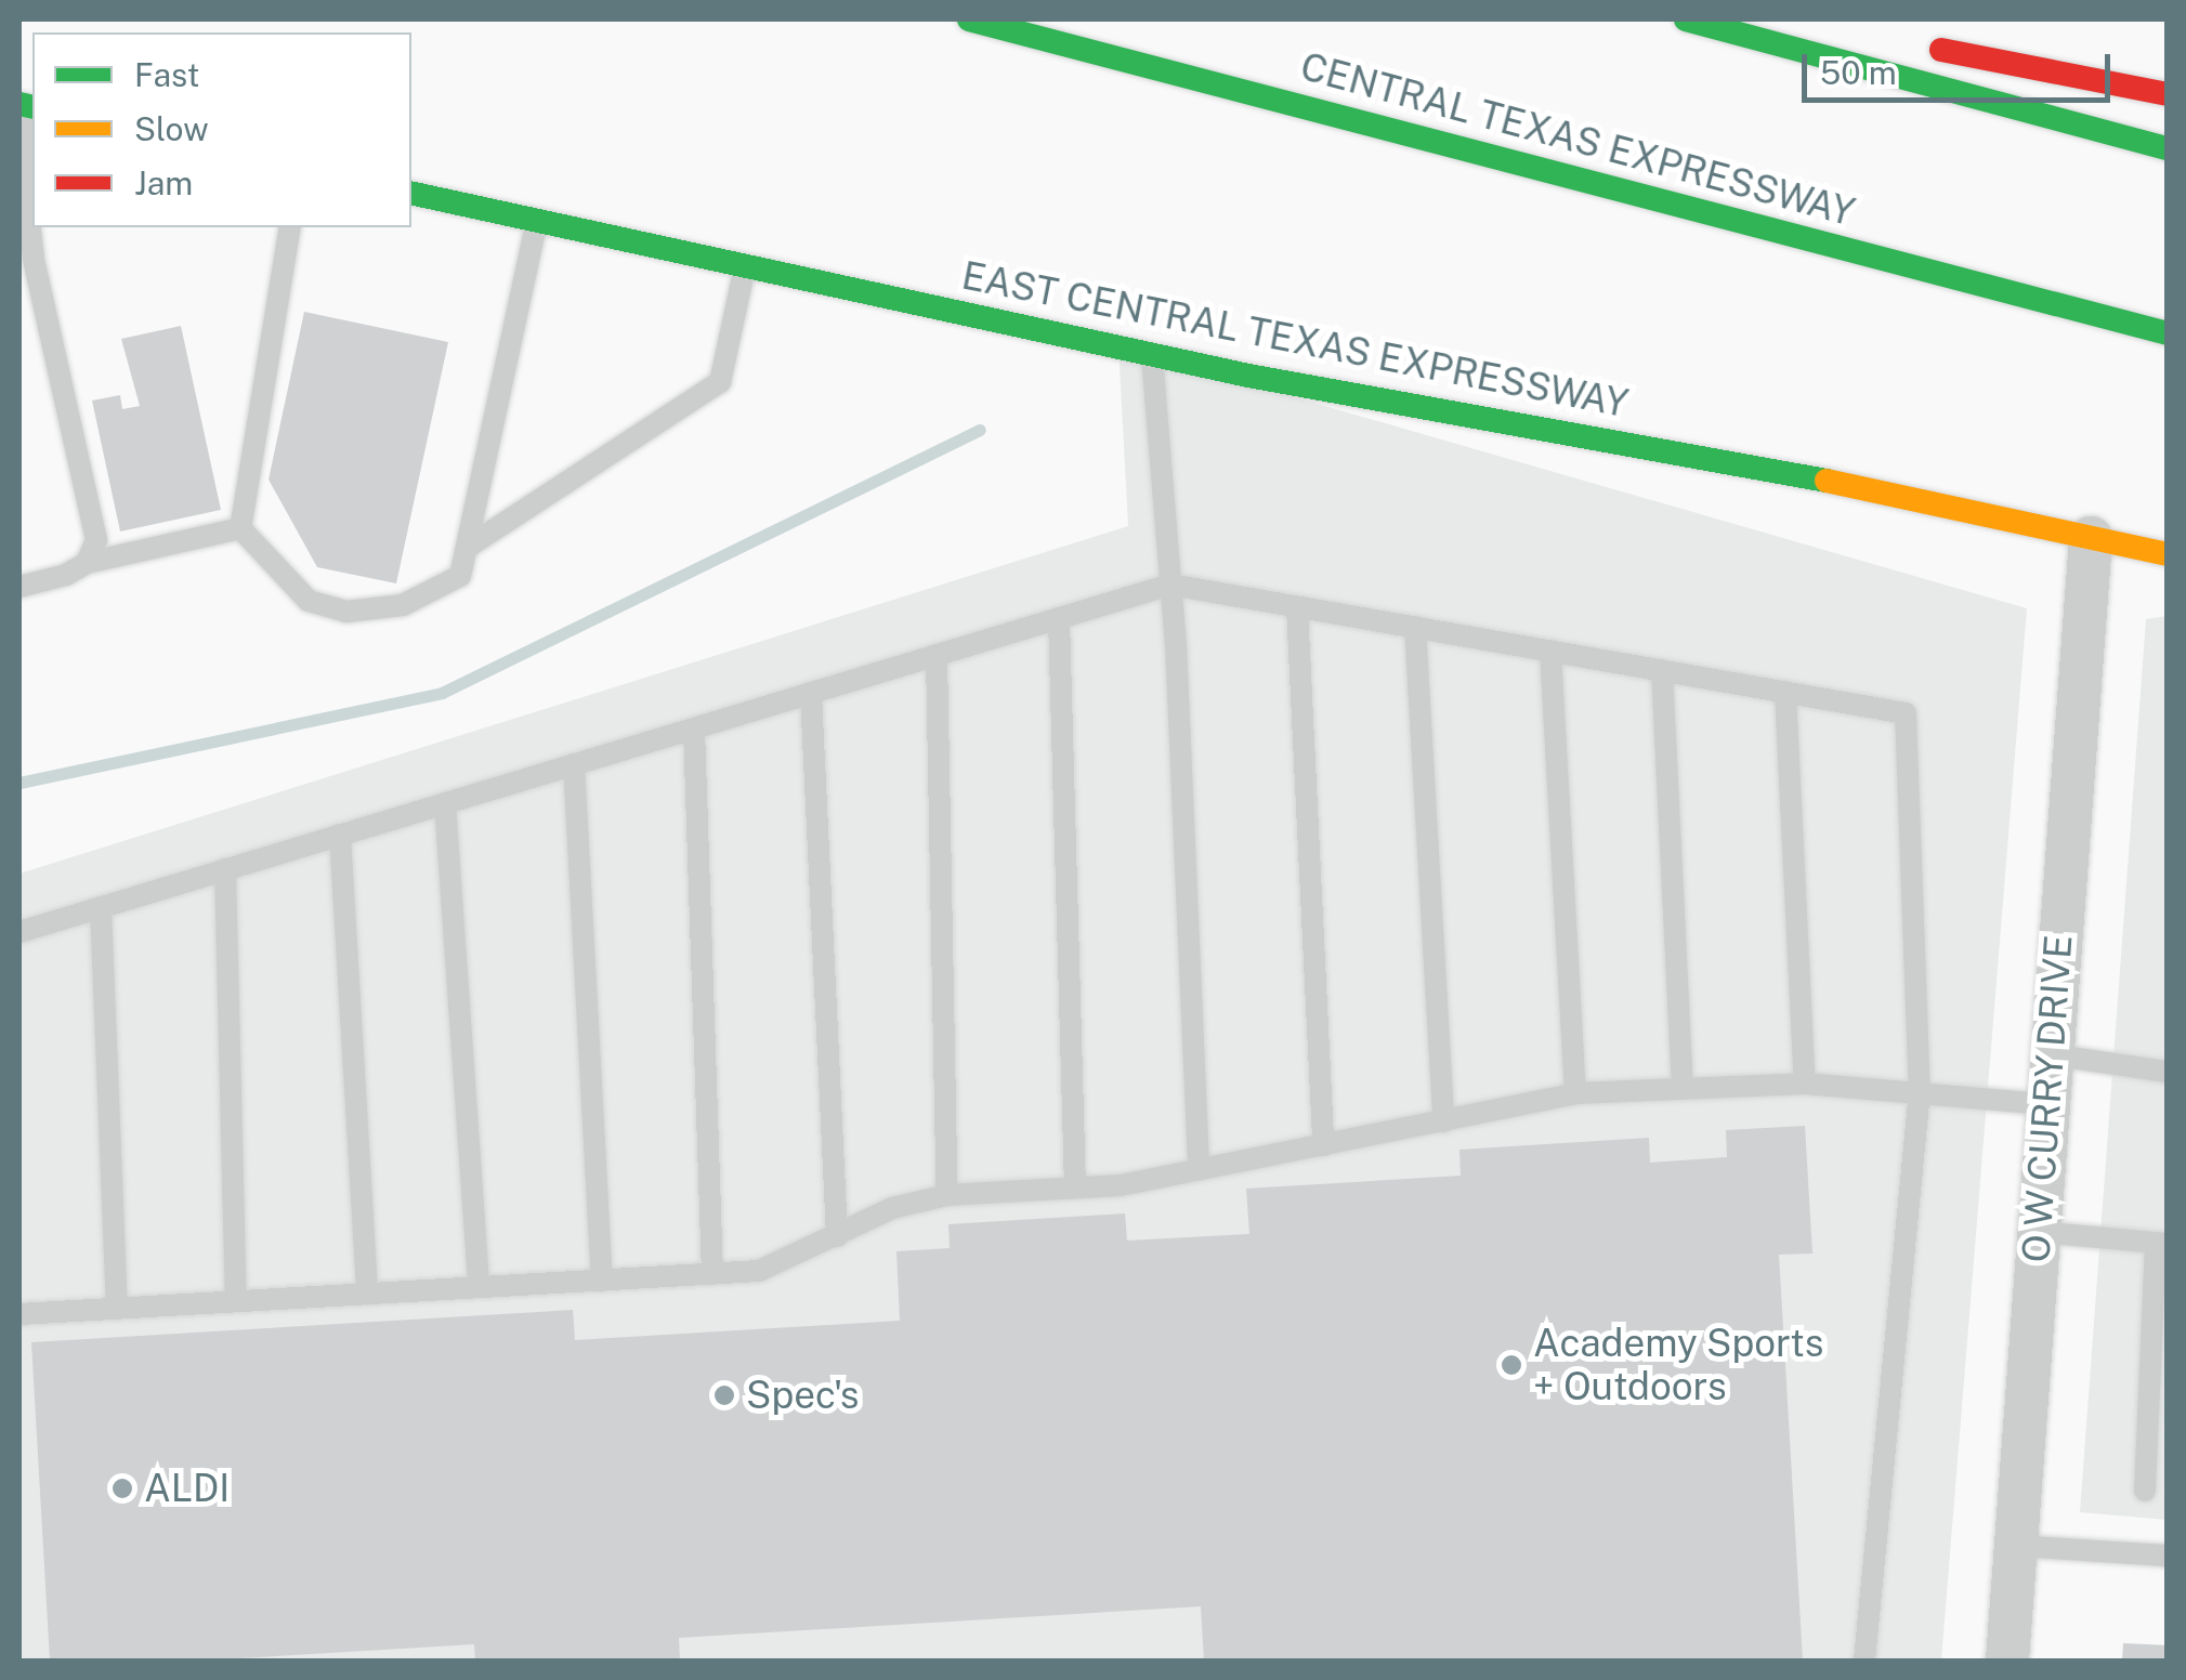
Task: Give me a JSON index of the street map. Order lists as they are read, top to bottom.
{
  "streets": {
    "main road": ["CENTRAL TEXAS EXPRESSWAY", "EAST CENTRAL TEXAS EXPRESSWAY"],
    "street": ["O W CURRY DRIVE"]
  },
  "crossings": [
    ["EAST CENTRAL TEXAS EXPRESSWAY", "O W CURRY DRIVE"]
  ],
  "places": ["Academy Sports + Outdoors", "Spec's", "ALDI"],
  "legend": ["Fast", "Slow", "Jam"],
  "scale_bar": "50 m"
}
